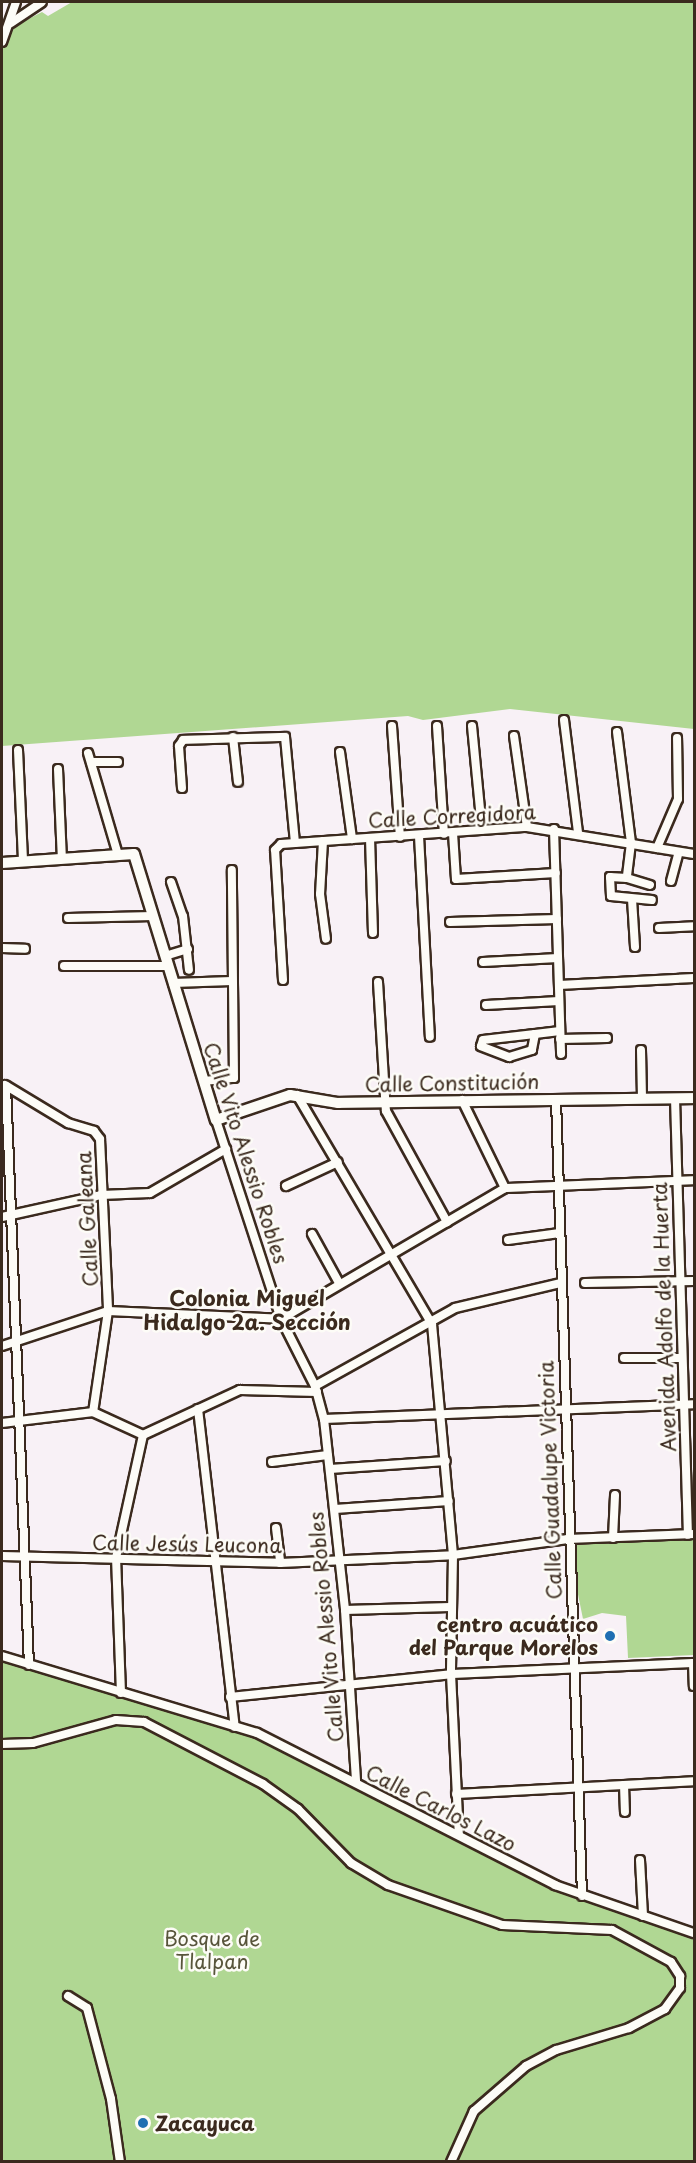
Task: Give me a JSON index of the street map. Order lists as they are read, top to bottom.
{
  "streets": {
    "street": [
      "Calle Corregidora",
      "Calle Constitución",
      "Calle Vito Alessio Robles",
      "Calle Galeana",
      "Avenida Adolfo de la Huerta",
      "Calle Guadalupe Victoria",
      "Calle Jesús Leucona",
      "Calle Carlos Lazo"
    ]
  },
  "crossings": [
    ["Calle Constitución", "Calle Vito Alessio Robles"],
    ["Calle Constitución", "Avenida Adolfo de la Huerta"],
    ["Calle Constitución", "Calle Guadalupe Victoria"],
    ["Calle Vito Alessio Robles", "Calle Jesús Leucona"],
    ["Calle Vito Alessio Robles", "Calle Carlos Lazo"],
    ["Avenida Adolfo de la Huerta", "Calle Jesús Leucona"],
    ["Calle Guadalupe Victoria", "Calle Jesús Leucona"],
    ["Calle Guadalupe Victoria", "Calle Carlos Lazo"]
  ],
  "districts": ["Colonia Miguel Hidalgo 2a. Sección"],
  "parks": ["Bosque de Tlalpan"],
  "places": ["centro acuático del Parque Morelos", "Zacayuca"]
}
